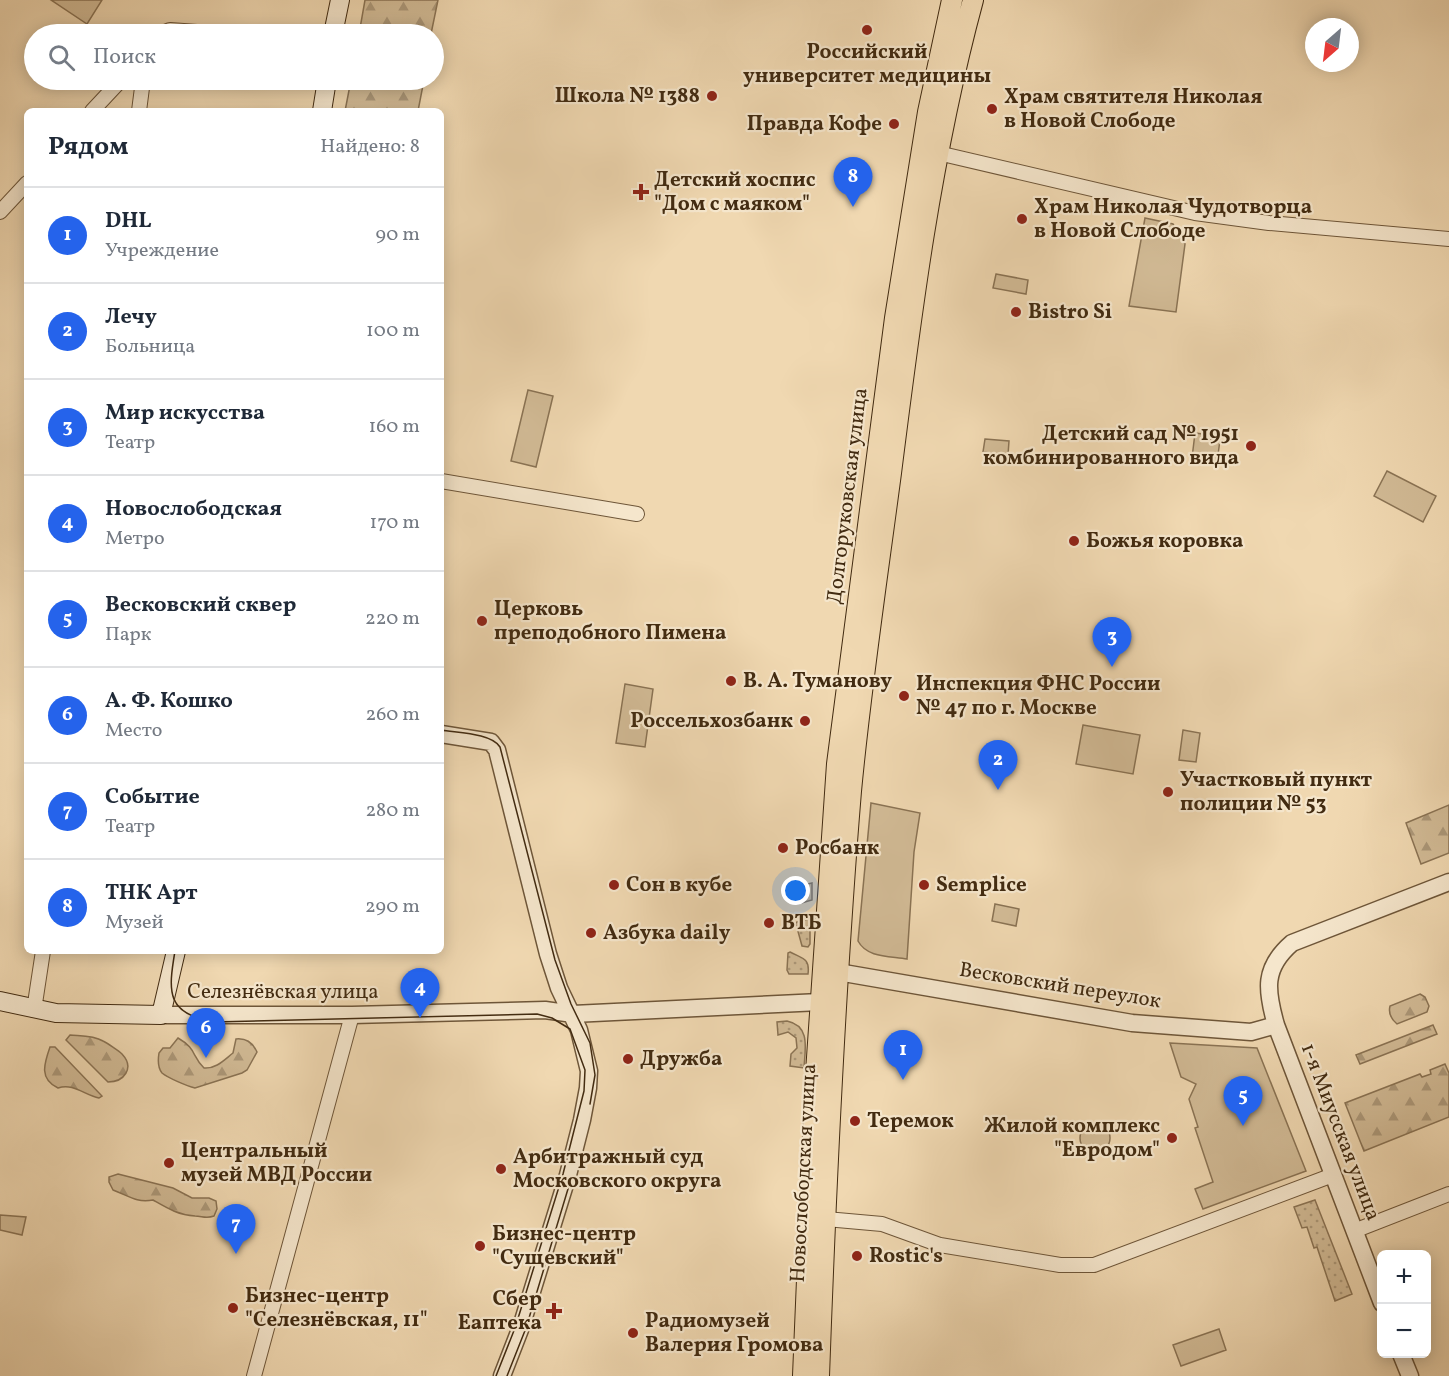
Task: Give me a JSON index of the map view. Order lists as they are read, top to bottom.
{
  "streets": {
    "main road": ["Долгоруковская улица", "Селезнёвская улица", "Новослободская улица"],
    "street": ["Весковский переулок", "1-я Миусская улица"]
  },
  "crossings": [
    ["Долгоруковская улица", "Весковский переулок"],
    ["Долгоруковская улица", "Селезнёвская улица"],
    ["Долгоруковская улица", "Новослободская улица"],
    ["Весковский переулок", "1-я Миусская улица"],
    ["Весковский переулок", "Новослободская улица"],
    ["Селезнёвская улица", "Новослободская улица"]
  ],
  "places": {
    "other": [
      "Российский университет медицины",
      "Школа № 1388",
      "Храм святителя Николая в Новой Слободе",
      "Правда Кофе",
      "Храм Николая Чудотворца в Новой Слободе",
      "Bistro Si",
      "Детский сад № 1951 комбинированного вида",
      "Божья коровка",
      "Церковь преподобного Пимена",
      "В. А. Туманову",
      "Инспекция ФНС России № 47 по г. Москве",
      "Россельхозбанк",
      "Участковый пункт полиции № 53",
      "Росбанк",
      "Сон в кубе",
      "Semplice",
      "ВТБ",
      "Азбука daily",
      "Дружба",
      "Теремок",
      "Жилой комплекс \"Евродом\"",
      "Центральный музей МВД России",
      "Арбитражный суд Московского округа",
      "Бизнес-центр \"Сущевский\"",
      "Rostic's",
      "Бизнес-центр \"Селезнёвская, 11\"",
      "Радиомузей Валерия Громова"
    ],
    "health": ["Детский хоспис \"Дом с маяком\"", "Сбер Еаптека"]
  },
  "north": "bottom left",
  "page": {
    "search": "Поиск",
    "heading": ["Рядом", "Найдено: 8"],
    "pins": [
      "8",
      "3",
      "2",
      "4",
      "6",
      "1",
      "5",
      "7"
    ],
    "list": [
      {
        "mark": "1",
        "name": "DHL",
        "note": "Учреждение",
        "value": "90 m"
      },
      {
        "mark": "2",
        "name": "Лечу",
        "note": "Больница",
        "value": "100 m"
      },
      {
        "mark": "3",
        "name": "Мир искусства",
        "note": "Театр",
        "value": "160 m"
      },
      {
        "mark": "4",
        "name": "Новослободская",
        "note": "Метро",
        "value": "170 m"
      },
      {
        "mark": "5",
        "name": "Весковский сквер",
        "note": "Парк",
        "value": "220 m"
      },
      {
        "mark": "6",
        "name": "А. Ф. Кошко",
        "note": "Место",
        "value": "260 m"
      },
      {
        "mark": "7",
        "name": "Событие",
        "note": "Театр",
        "value": "280 m"
      },
      {
        "mark": "8",
        "name": "ТНК Арт",
        "note": "Музей",
        "value": "290 m"
      }
    ],
    "map_buttons": ["+", "−"]
  }
}
